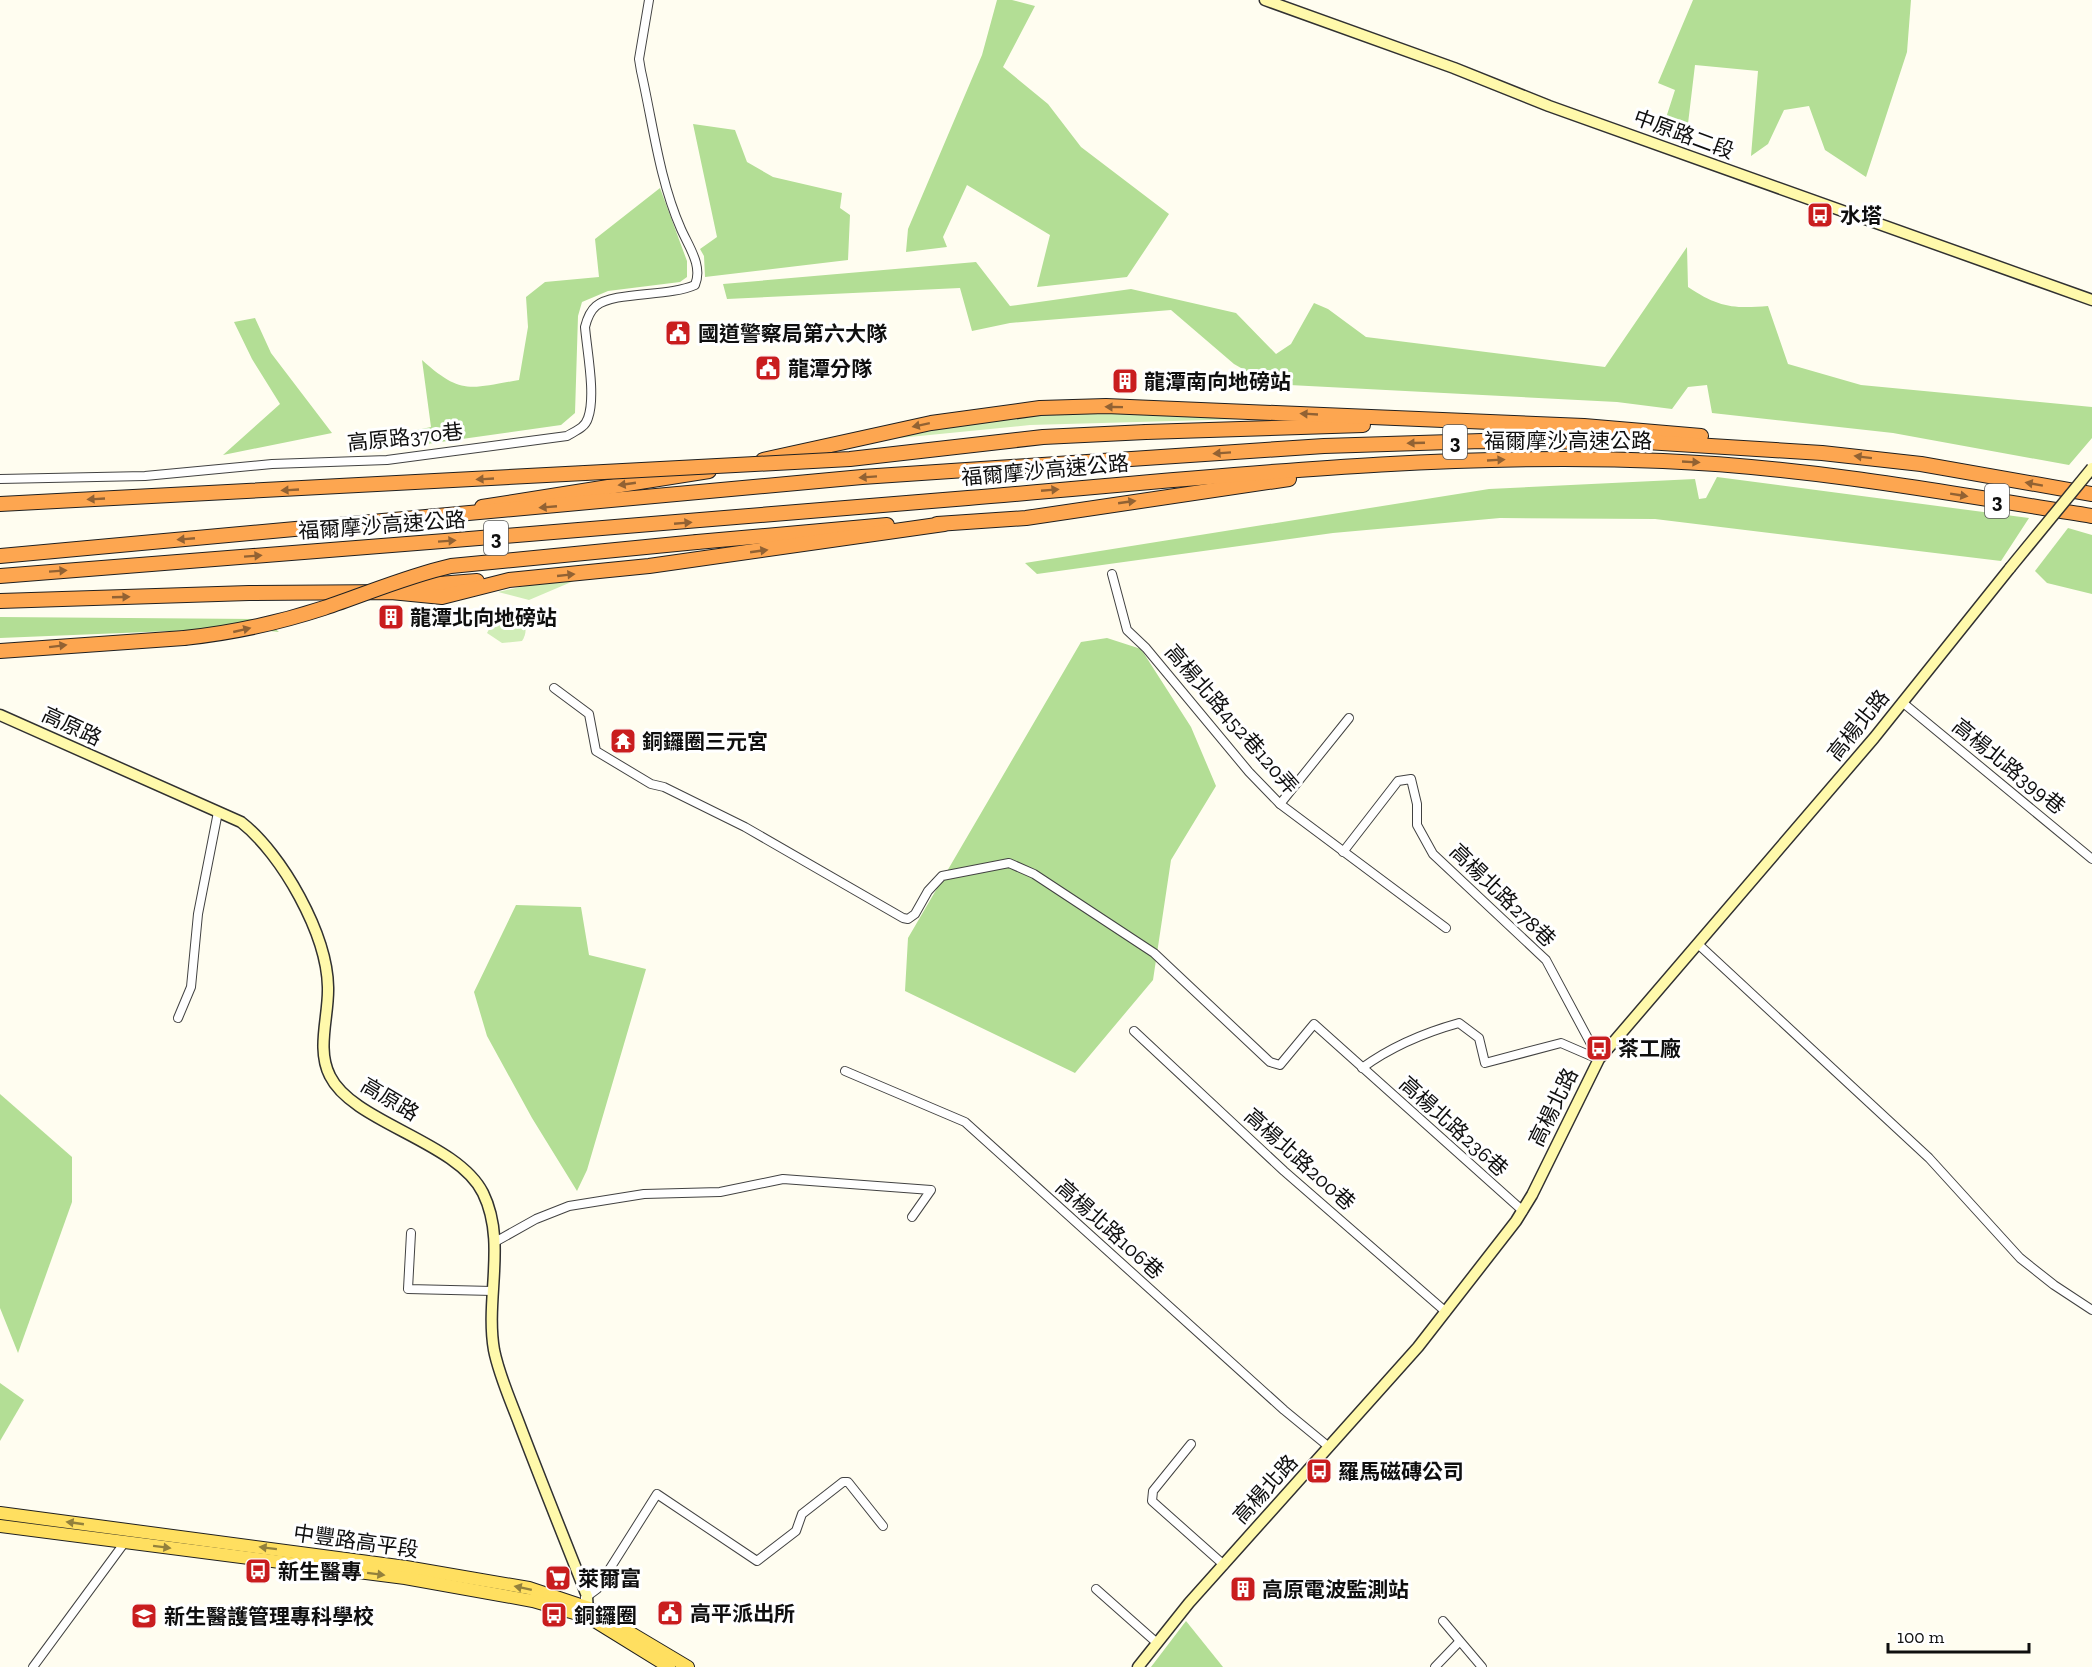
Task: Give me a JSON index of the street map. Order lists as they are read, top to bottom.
{
  "streets": {
    "highway": ["福爾摩沙高速公路", "3"],
    "main road": ["中豐路高平段"],
    "street": [
      "中原路二段",
      "高原路370巷",
      "高楊北路452巷120弄",
      "高楊北路",
      "高原路",
      "高楊北路399巷",
      "高楊北路278巷",
      "高楊北路236巷",
      "高楊北路200巷",
      "高楊北路106巷"
    ]
  },
  "crossings": [
    ["高楊北路452巷120弄", "高楊北路278巷"],
    ["高楊北路", "高楊北路399巷"],
    ["高楊北路", "高楊北路278巷"],
    ["高楊北路", "高楊北路236巷"],
    ["高楊北路", "高楊北路200巷"],
    ["高楊北路", "高楊北路106巷"],
    ["高原路", "中豐路高平段"]
  ],
  "places": {
    "bus stop": [
      "水塔",
      "茶工廠",
      "羅馬磁磚公司",
      "新生醫專",
      "銅鑼圈"
    ],
    "public building": ["國道警察局第六大隊", "龍潭分隊", "高平派出所"],
    "building": ["龍潭南向地磅站", "龍潭北向地磅站", "高原電波監測站"],
    "temple": ["銅鑼圈三元宮"],
    "supermarket": ["萊爾富"],
    "school or university": ["新生醫護管理專科學校"]
  },
  "scale_bar": "100 m"
}
